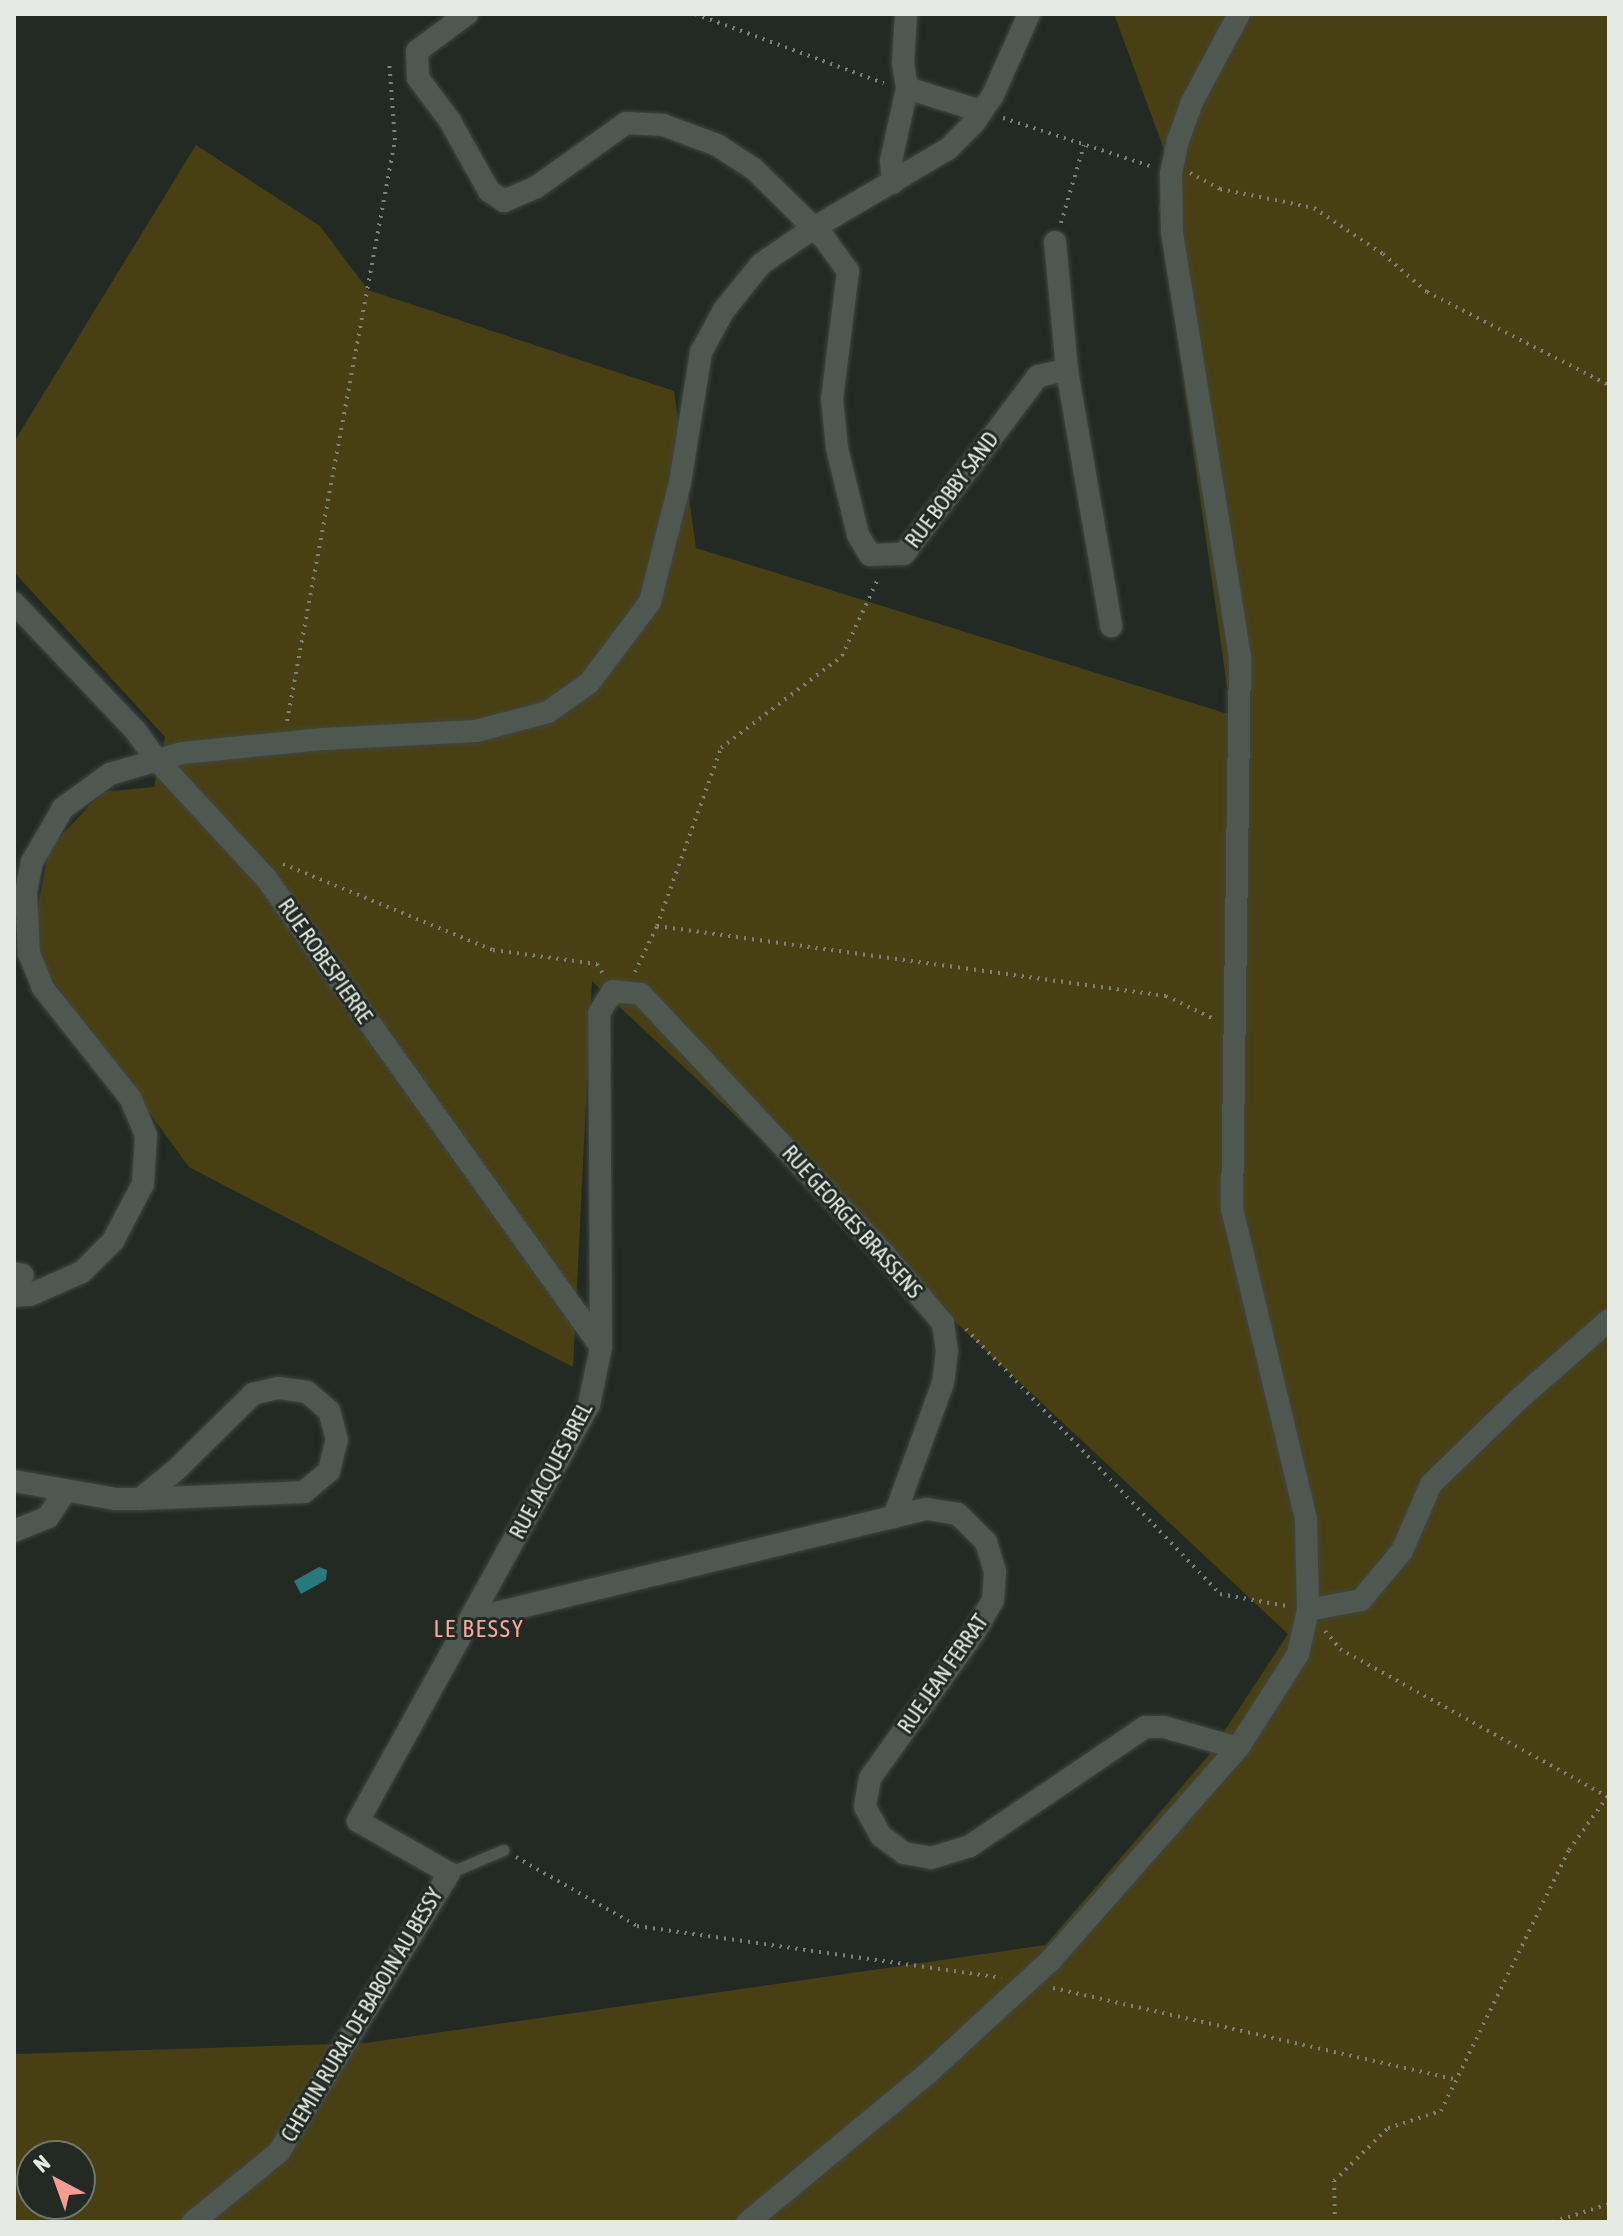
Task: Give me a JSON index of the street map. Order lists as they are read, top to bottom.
{
  "streets": {
    "street": [
      "RUE BOBBY SAND",
      "RUE ROBESPIERRE",
      "RUE GEORGES BRASSENS",
      "RUE JACQUES BREL",
      "RUE JEAN FERRAT",
      "CHEMIN RURAL DE BABOIN AU BESSY"
    ]
  },
  "crossings": [
    ["RUE ROBESPIERRE", "RUE JACQUES BREL"],
    ["RUE GEORGES BRASSENS", "RUE JACQUES BREL"],
    ["RUE JACQUES BREL", "RUE JEAN FERRAT"],
    ["RUE JACQUES BREL", "CHEMIN RURAL DE BABOIN AU BESSY"]
  ],
  "districts": ["LE BESSY"],
  "north": "top left"
}
